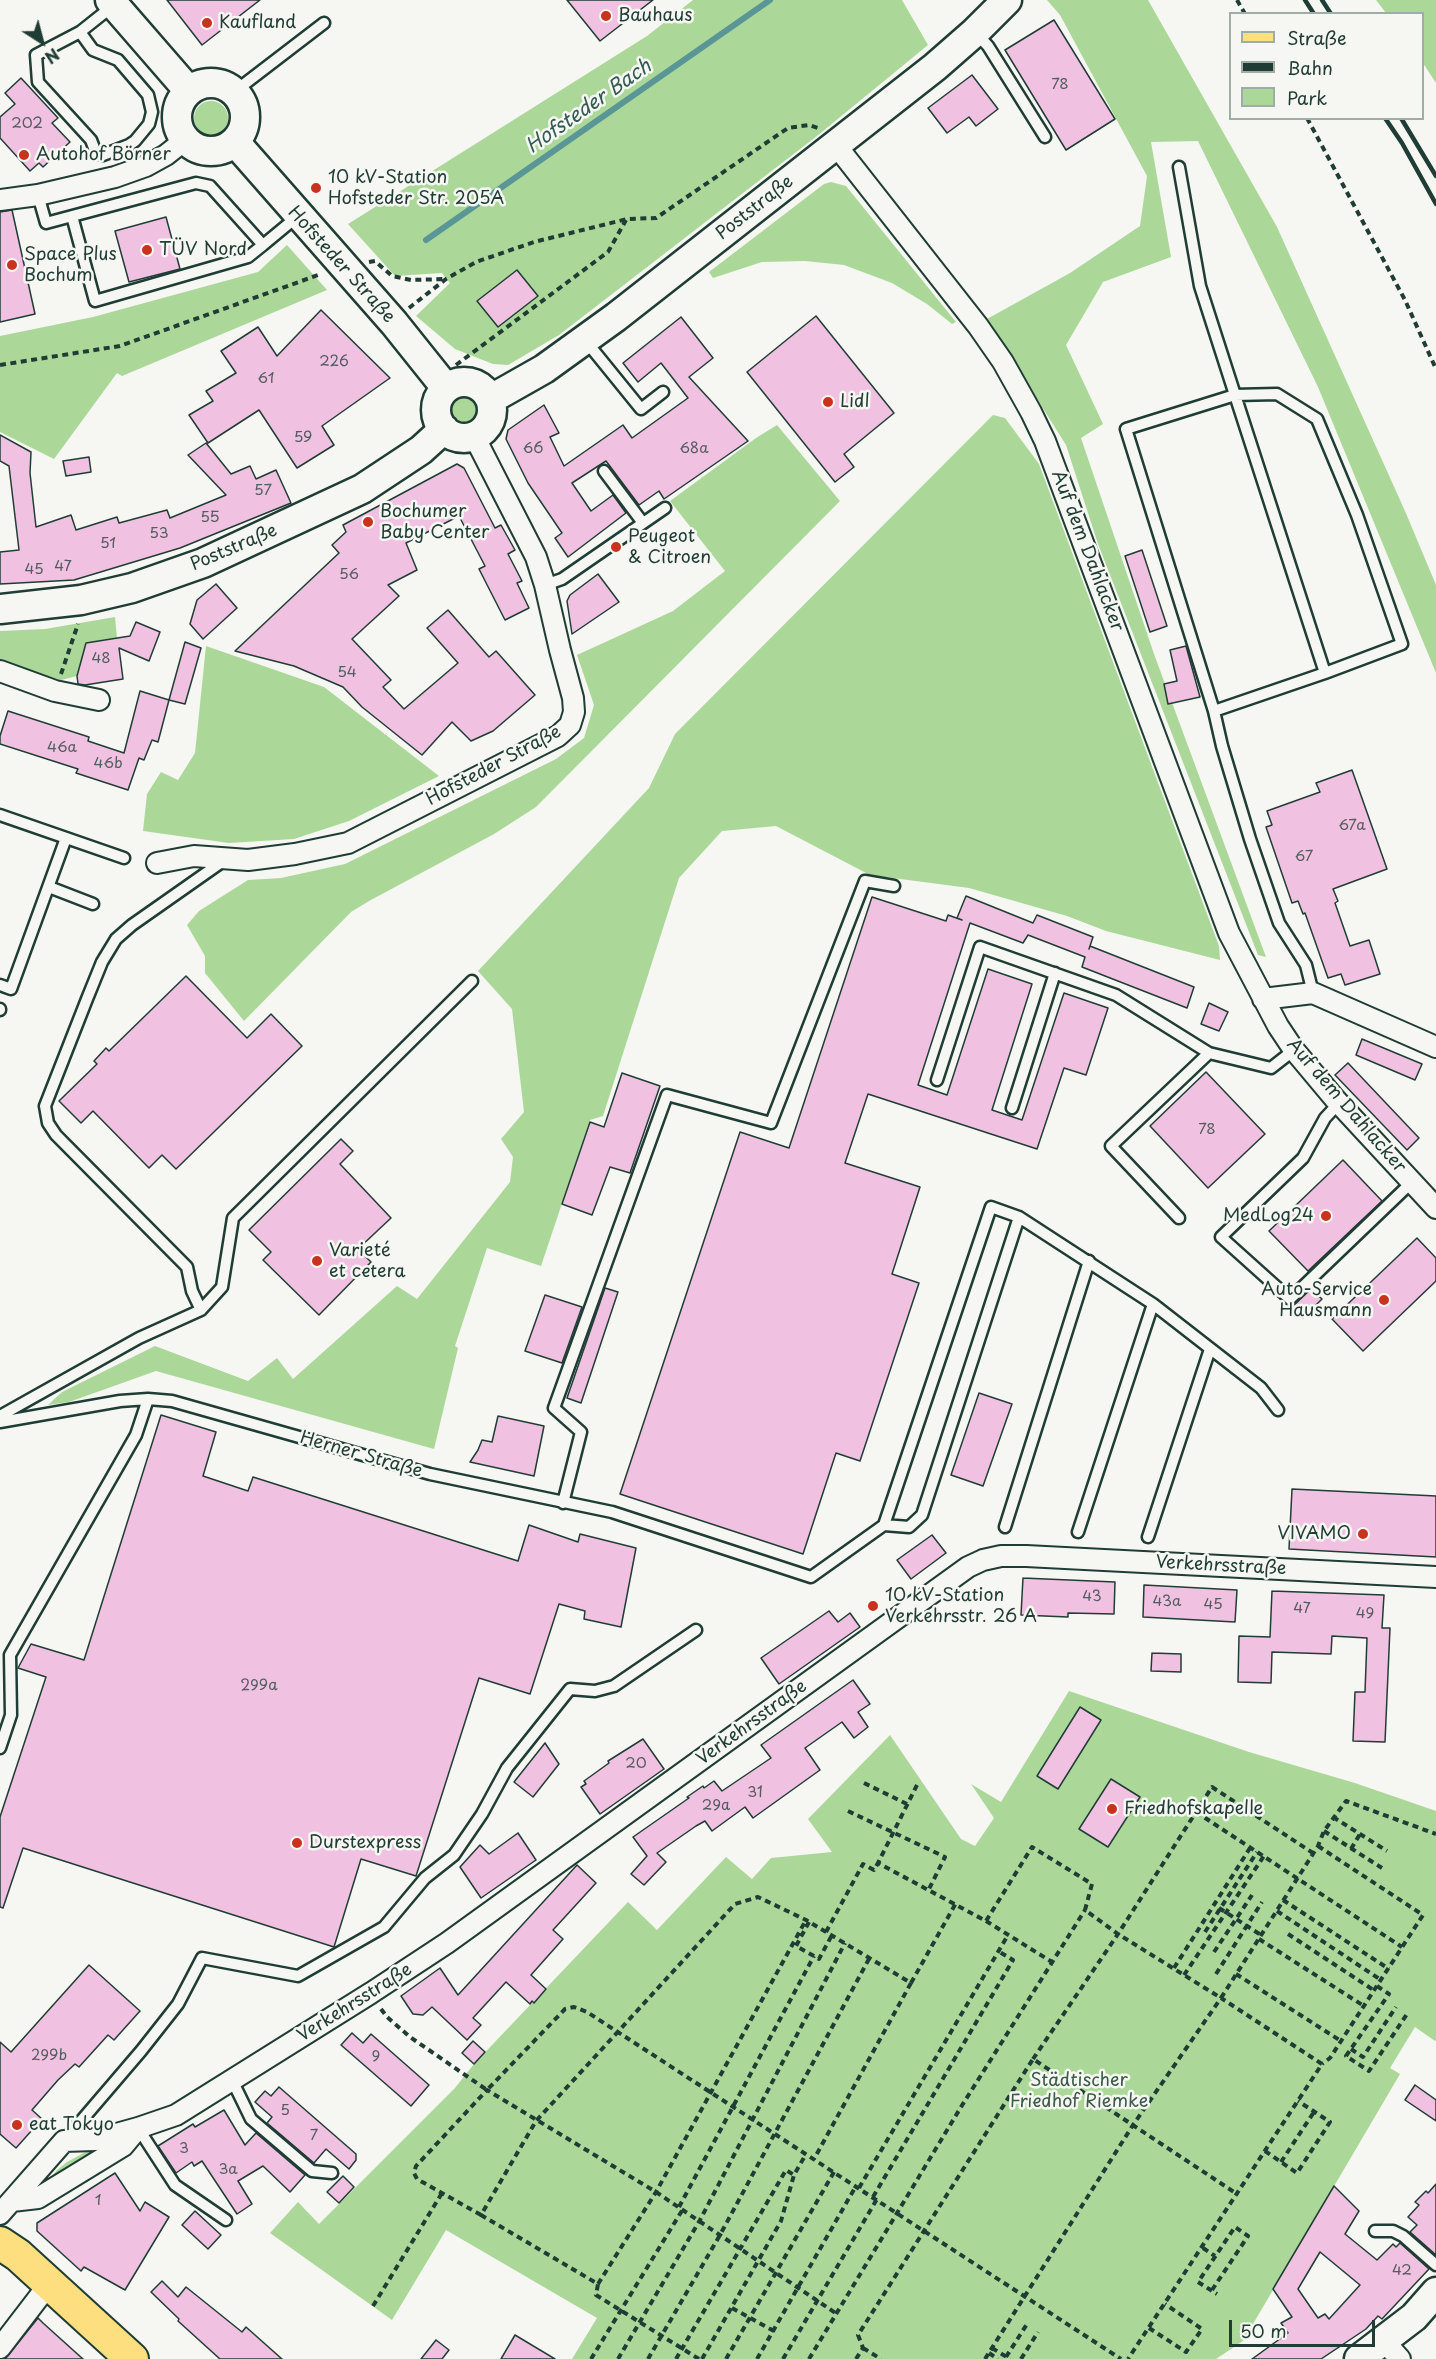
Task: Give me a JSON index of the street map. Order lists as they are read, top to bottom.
{
  "streets": {
    "street": [
      "Poststraße",
      "Hofsteder Straße",
      "Auf dem Dahlacker",
      "Verkehrsstraße"
    ],
    "lane": ["Herner Straße"]
  },
  "crossings": [
    ["Poststraße", "Hofsteder Straße"],
    ["Poststraße", "Auf dem Dahlacker"]
  ],
  "water": ["Hofsteder Bach"],
  "parks": ["Städtischer Friedhof Riemke"],
  "places": [
    "Bauhaus",
    "Kaufland",
    "Autohof Börner",
    "10 kV-Station Hofsteder Str. 205A",
    "TÜV Nord",
    "Space Plus Bochum",
    "Lidl",
    "Bochumer Baby Center",
    "Peugeot & Citroen",
    "MedLog24",
    "Varieté et cetera",
    "Auto-Service Hausmann",
    "VIVAMO",
    "10 kV-Station Verkehrsstr. 26 A",
    "Friedhofskapelle",
    "Durstexpress",
    "eat Tokyo"
  ],
  "house_numbers": [
    "78",
    "202",
    "226",
    "61",
    "59",
    "66",
    "68a",
    "57",
    "55",
    "53",
    "51",
    "47",
    "45",
    "56",
    "48",
    "54",
    "46a",
    "46b",
    "67a",
    "67",
    "78",
    "43",
    "43a",
    "45",
    "47",
    "49",
    "299a",
    "20",
    "31",
    "29a",
    "299b",
    "9",
    "5",
    "7",
    "3",
    "3a",
    "1",
    "42"
  ],
  "legend": ["Straße", "Bahn", "Park"],
  "scale_bar": "50 m",
  "north": "bottom right"
}
